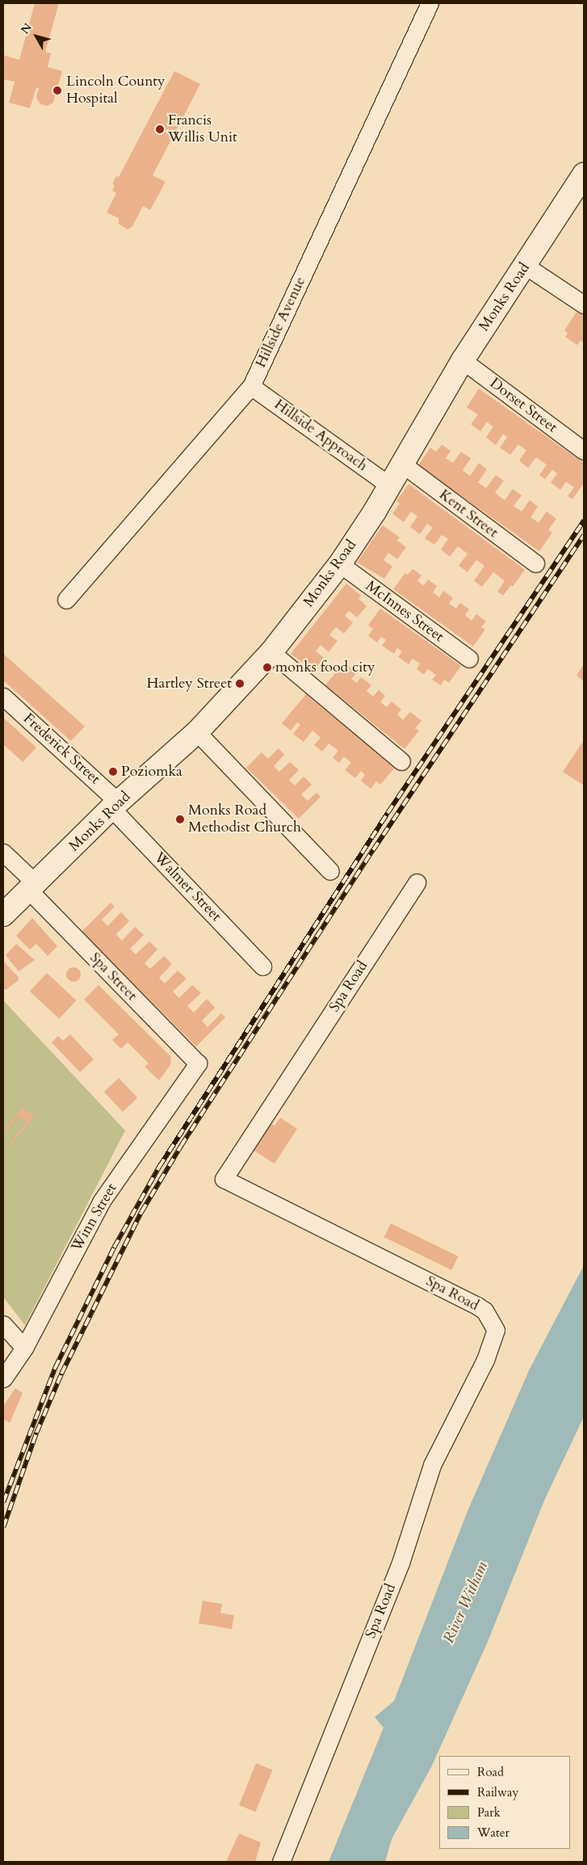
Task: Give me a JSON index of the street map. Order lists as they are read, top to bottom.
{
  "streets": {
    "main road": ["Monks Road"],
    "street": [
      "Hillside Avenue",
      "Dorset Street",
      "Hillside Approach",
      "Kent Street",
      "McInnes Street",
      "Frederick Street",
      "Walmer Street",
      "Spa Street",
      "Spa Road",
      "Winn Street"
    ]
  },
  "crossings": [
    ["Monks Road", "Dorset Street"],
    ["Monks Road", "Hillside Approach"],
    ["Monks Road", "Kent Street"],
    ["Monks Road", "McInnes Street"],
    ["Monks Road", "Frederick Street"],
    ["Monks Road", "Walmer Street"],
    ["Monks Road", "Spa Street"],
    ["Hillside Avenue", "Hillside Approach"],
    ["Frederick Street", "Walmer Street"],
    ["Spa Street", "Winn Street"]
  ],
  "water": ["River Witham"],
  "places": [
    "Lincoln County Hospital",
    "Francis Willis Unit",
    "monks food city",
    "Hartley Street",
    "Poziomka",
    "Monks Road Methodist Church"
  ],
  "legend": [
    "Road",
    "Railway",
    "Park",
    "Water"
  ],
  "north": "top left"
}
